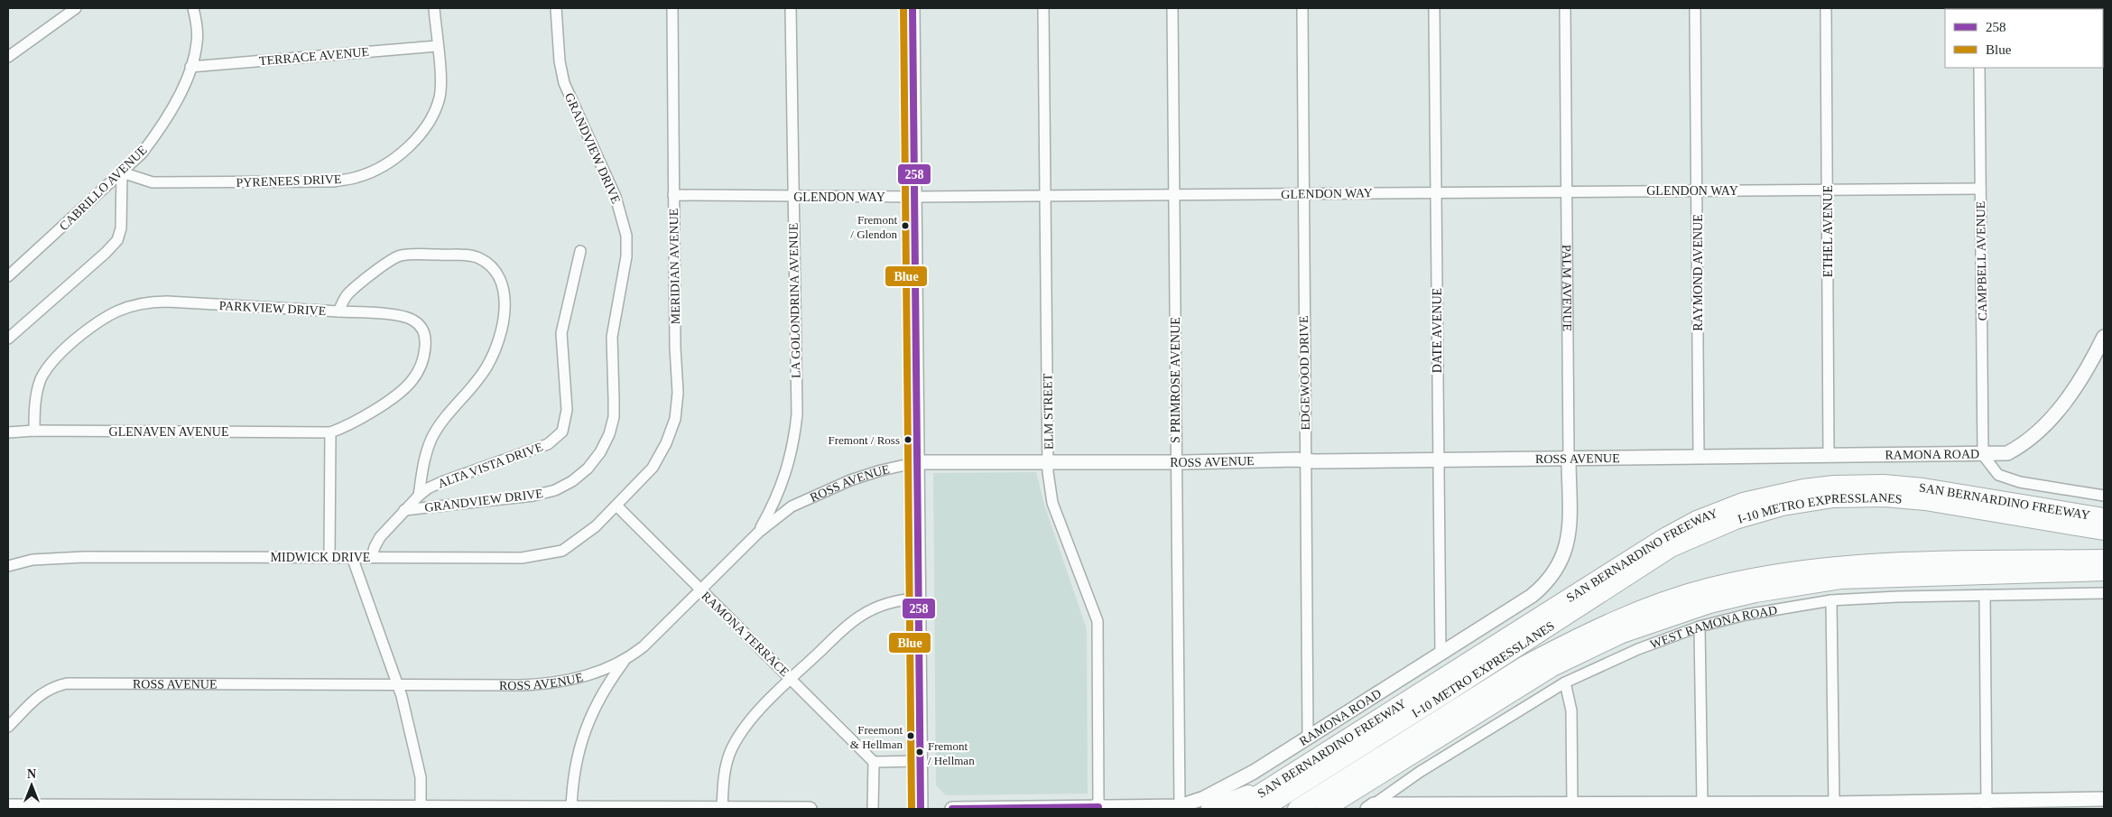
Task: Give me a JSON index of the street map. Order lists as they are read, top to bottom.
{
  "streets": {
    "highway": ["SAN BERNARDINO FREEWAY", "I-10 METRO EXPRESSLANES"],
    "street": [
      "TERRACE AVENUE",
      "GRANDVIEW DRIVE",
      "PYRENEES DRIVE",
      "CABRILLO AVENUE",
      "GLENDON WAY",
      "ETHEL AVENUE",
      "CAMPBELL AVENUE",
      "MERIDIAN AVENUE",
      "RAYMOND AVENUE",
      "PALM AVENUE",
      "LA GOLONDRINA AVENUE",
      "PARKVIEW DRIVE",
      "DATE AVENUE",
      "EDGEWOOD DRIVE",
      "S PRIMROSE AVENUE",
      "ELM STREET",
      "GLENAVEN AVENUE",
      "RAMONA ROAD",
      "ROSS AVENUE",
      "ALTA VISTA DRIVE",
      "MIDWICK DRIVE",
      "WEST RAMONA ROAD",
      "RAMONA TERRACE"
    ]
  },
  "crossings": [
    ["TERRACE AVENUE", "PYRENEES DRIVE"],
    ["TERRACE AVENUE", "CABRILLO AVENUE"],
    ["GRANDVIEW DRIVE", "ALTA VISTA DRIVE"],
    ["PYRENEES DRIVE", "CABRILLO AVENUE"],
    ["GLENDON WAY", "ETHEL AVENUE"],
    ["GLENDON WAY", "CAMPBELL AVENUE"],
    ["GLENDON WAY", "MERIDIAN AVENUE"],
    ["GLENDON WAY", "RAYMOND AVENUE"],
    ["GLENDON WAY", "PALM AVENUE"],
    ["GLENDON WAY", "LA GOLONDRINA AVENUE"],
    ["GLENDON WAY", "DATE AVENUE"],
    ["GLENDON WAY", "EDGEWOOD DRIVE"],
    ["GLENDON WAY", "S PRIMROSE AVENUE"],
    ["GLENDON WAY", "ELM STREET"],
    ["ETHEL AVENUE", "RAMONA ROAD"],
    ["ETHEL AVENUE", "ROSS AVENUE"],
    ["CAMPBELL AVENUE", "RAMONA ROAD"],
    ["MERIDIAN AVENUE", "MIDWICK DRIVE"],
    ["MERIDIAN AVENUE", "RAMONA TERRACE"],
    ["RAYMOND AVENUE", "ROSS AVENUE"],
    ["PALM AVENUE", "RAMONA ROAD"],
    ["PALM AVENUE", "ROSS AVENUE"],
    ["LA GOLONDRINA AVENUE", "ROSS AVENUE"],
    ["PARKVIEW DRIVE", "GLENAVEN AVENUE"],
    ["PARKVIEW DRIVE", "ALTA VISTA DRIVE"],
    ["DATE AVENUE", "RAMONA ROAD"],
    ["DATE AVENUE", "ROSS AVENUE"],
    ["EDGEWOOD DRIVE", "RAMONA ROAD"],
    ["EDGEWOOD DRIVE", "ROSS AVENUE"],
    ["S PRIMROSE AVENUE", "RAMONA ROAD"],
    ["S PRIMROSE AVENUE", "ROSS AVENUE"],
    ["ELM STREET", "RAMONA ROAD"],
    ["ELM STREET", "ROSS AVENUE"],
    ["RAMONA ROAD", "ROSS AVENUE"],
    ["ROSS AVENUE", "RAMONA TERRACE"],
    ["ALTA VISTA DRIVE", "MIDWICK DRIVE"],
    ["MIDWICK DRIVE", "RAMONA TERRACE"]
  ],
  "places": [
    "Fremont / Glendon",
    "Fremont / Ross",
    "Freemont & Hellman",
    "Fremont / Hellman"
  ],
  "lines": ["transit line 258", "transit line Blue"],
  "legend": ["258", "Blue"],
  "north": "top"
}
